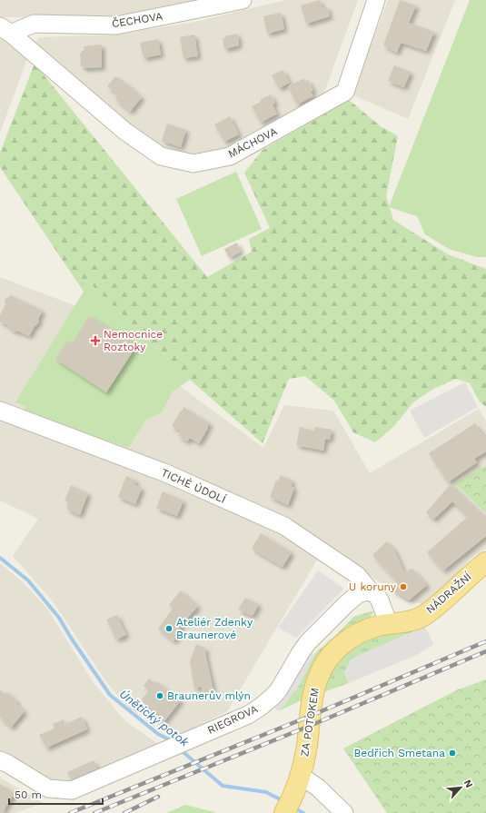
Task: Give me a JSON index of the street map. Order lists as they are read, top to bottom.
{
  "streets": {
    "main road": ["NÁDRAŽNÍ", "ZA POTOKEM"],
    "street": [
      "ČECHOVA",
      "MÁCHOVA",
      "TICHÉ ÚDOLÍ",
      "RIEGROVA"
    ]
  },
  "crossings": [
    ["ČECHOVA", "MÁCHOVA"],
    ["TICHÉ ÚDOLÍ", "RIEGROVA"],
    ["NÁDRAŽNÍ", "ZA POTOKEM"]
  ],
  "water": ["Únětický potok"],
  "places": {
    "health": ["Nemocnice Roztoky"],
    "other": [
      "U koruny",
      "Ateliér Zdenky Braunerové",
      "Braunerův mlýn",
      "Bedřich Smetana"
    ]
  },
  "scale_bar": "50 m",
  "north": "top right"
}
